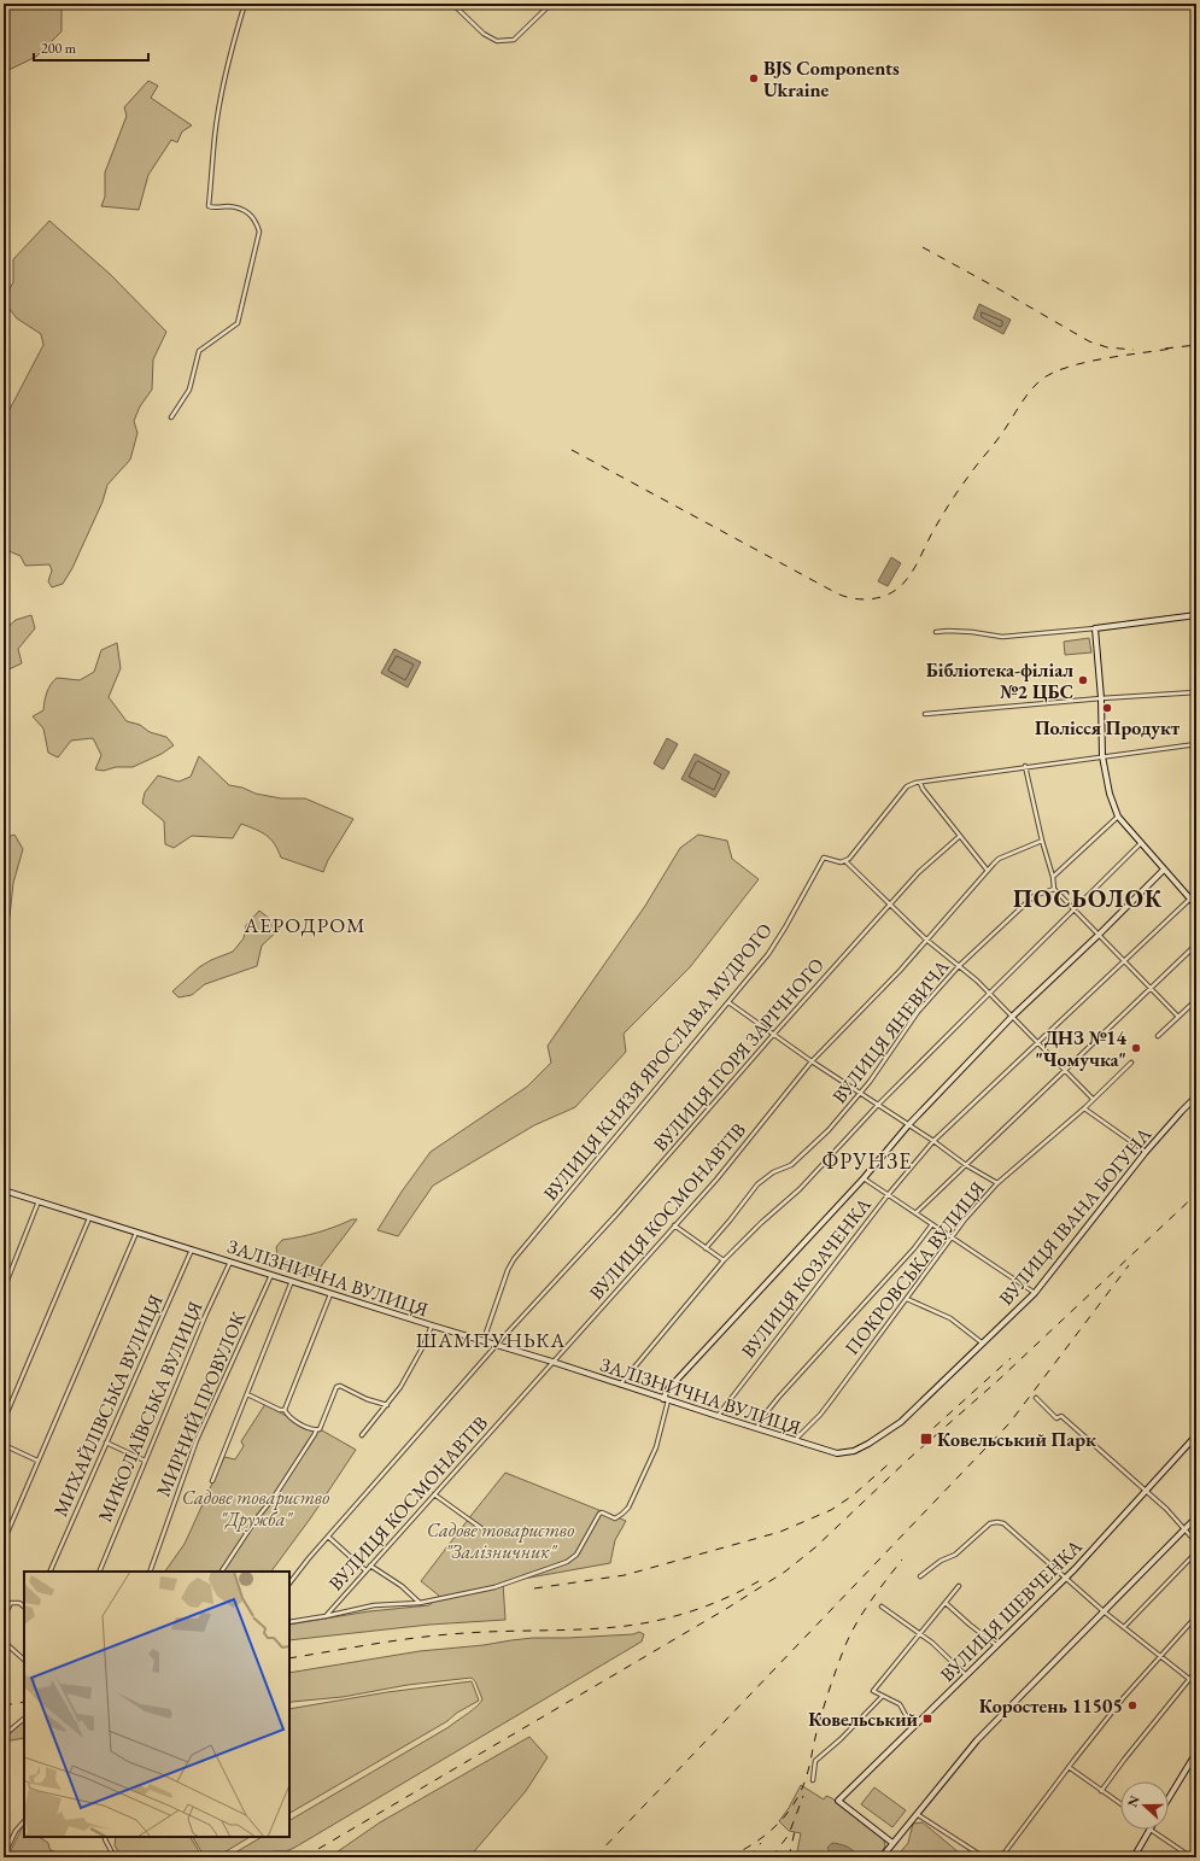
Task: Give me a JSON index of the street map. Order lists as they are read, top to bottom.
{
  "streets": {
    "street": [
      "ВУЛИЦЯ ЯНЕВИЧА",
      "ВУЛИЦЯ ІГОРЯ ЗАРІЧНОГО",
      "ВУЛИЦЯ КНЯЗЯ ЯРОСЛАВА МУДРОГО",
      "ВУЛИЦЯ КОСМОНАВТІВ",
      "ВУЛИЦЯ ІВАНА БОГУНА",
      "ПОКРОВСЬКА ВУЛИЦЯ",
      "ЗАЛІЗНИЧНА ВУЛИЦЯ",
      "ВУЛИЦЯ КОЗАЧЕНКА",
      "МИРНИЙ ПРОВУЛОК",
      "МИХАЙЛІВСЬКА ВУЛИЦЯ",
      "МИКОЛАЇВСЬКА ВУЛИЦЯ",
      "ВУЛИЦЯ ШЕВЧЕНКА"
    ]
  },
  "crossings": [
    ["ВУЛИЦЯ ІГОРЯ ЗАРІЧНОГО", "ЗАЛІЗНИЧНА ВУЛИЦЯ"],
    ["ВУЛИЦЯ КНЯЗЯ ЯРОСЛАВА МУДРОГО", "ЗАЛІЗНИЧНА ВУЛИЦЯ"],
    ["ВУЛИЦЯ КОСМОНАВТІВ", "ЗАЛІЗНИЧНА ВУЛИЦЯ"],
    ["ВУЛИЦЯ ІВАНА БОГУНА", "ЗАЛІЗНИЧНА ВУЛИЦЯ"],
    ["ПОКРОВСЬКА ВУЛИЦЯ", "ЗАЛІЗНИЧНА ВУЛИЦЯ"],
    ["ЗАЛІЗНИЧНА ВУЛИЦЯ", "ВУЛИЦЯ КОЗАЧЕНКА"],
    ["ЗАЛІЗНИЧНА ВУЛИЦЯ", "МИРНИЙ ПРОВУЛОК"],
    ["ЗАЛІЗНИЧНА ВУЛИЦЯ", "МИХАЙЛІВСЬКА ВУЛИЦЯ"],
    ["ЗАЛІЗНИЧНА ВУЛИЦЯ", "МИКОЛАЇВСЬКА ВУЛИЦЯ"]
  ],
  "districts": [
    "ПОСЬОЛОК",
    "АЕРОДРОМ",
    "ФРУНЗЕ",
    "ШАМПУНЬКА"
  ],
  "parks": ["Садове товариство \"Дружба\"", "Садове товариство \"Залізничник\""],
  "places": {
    "other": [
      "BJS Components Ukraine",
      "Бібліотека-філіал №2 ЦБС",
      "Полісся Продукт",
      "ДНЗ №14 \"Чомучка\"",
      "Коростень 11505"
    ],
    "transit": ["Ковельський Парк", "Ковельський"]
  },
  "scale_bar": "200 m",
  "north": "left"
}
